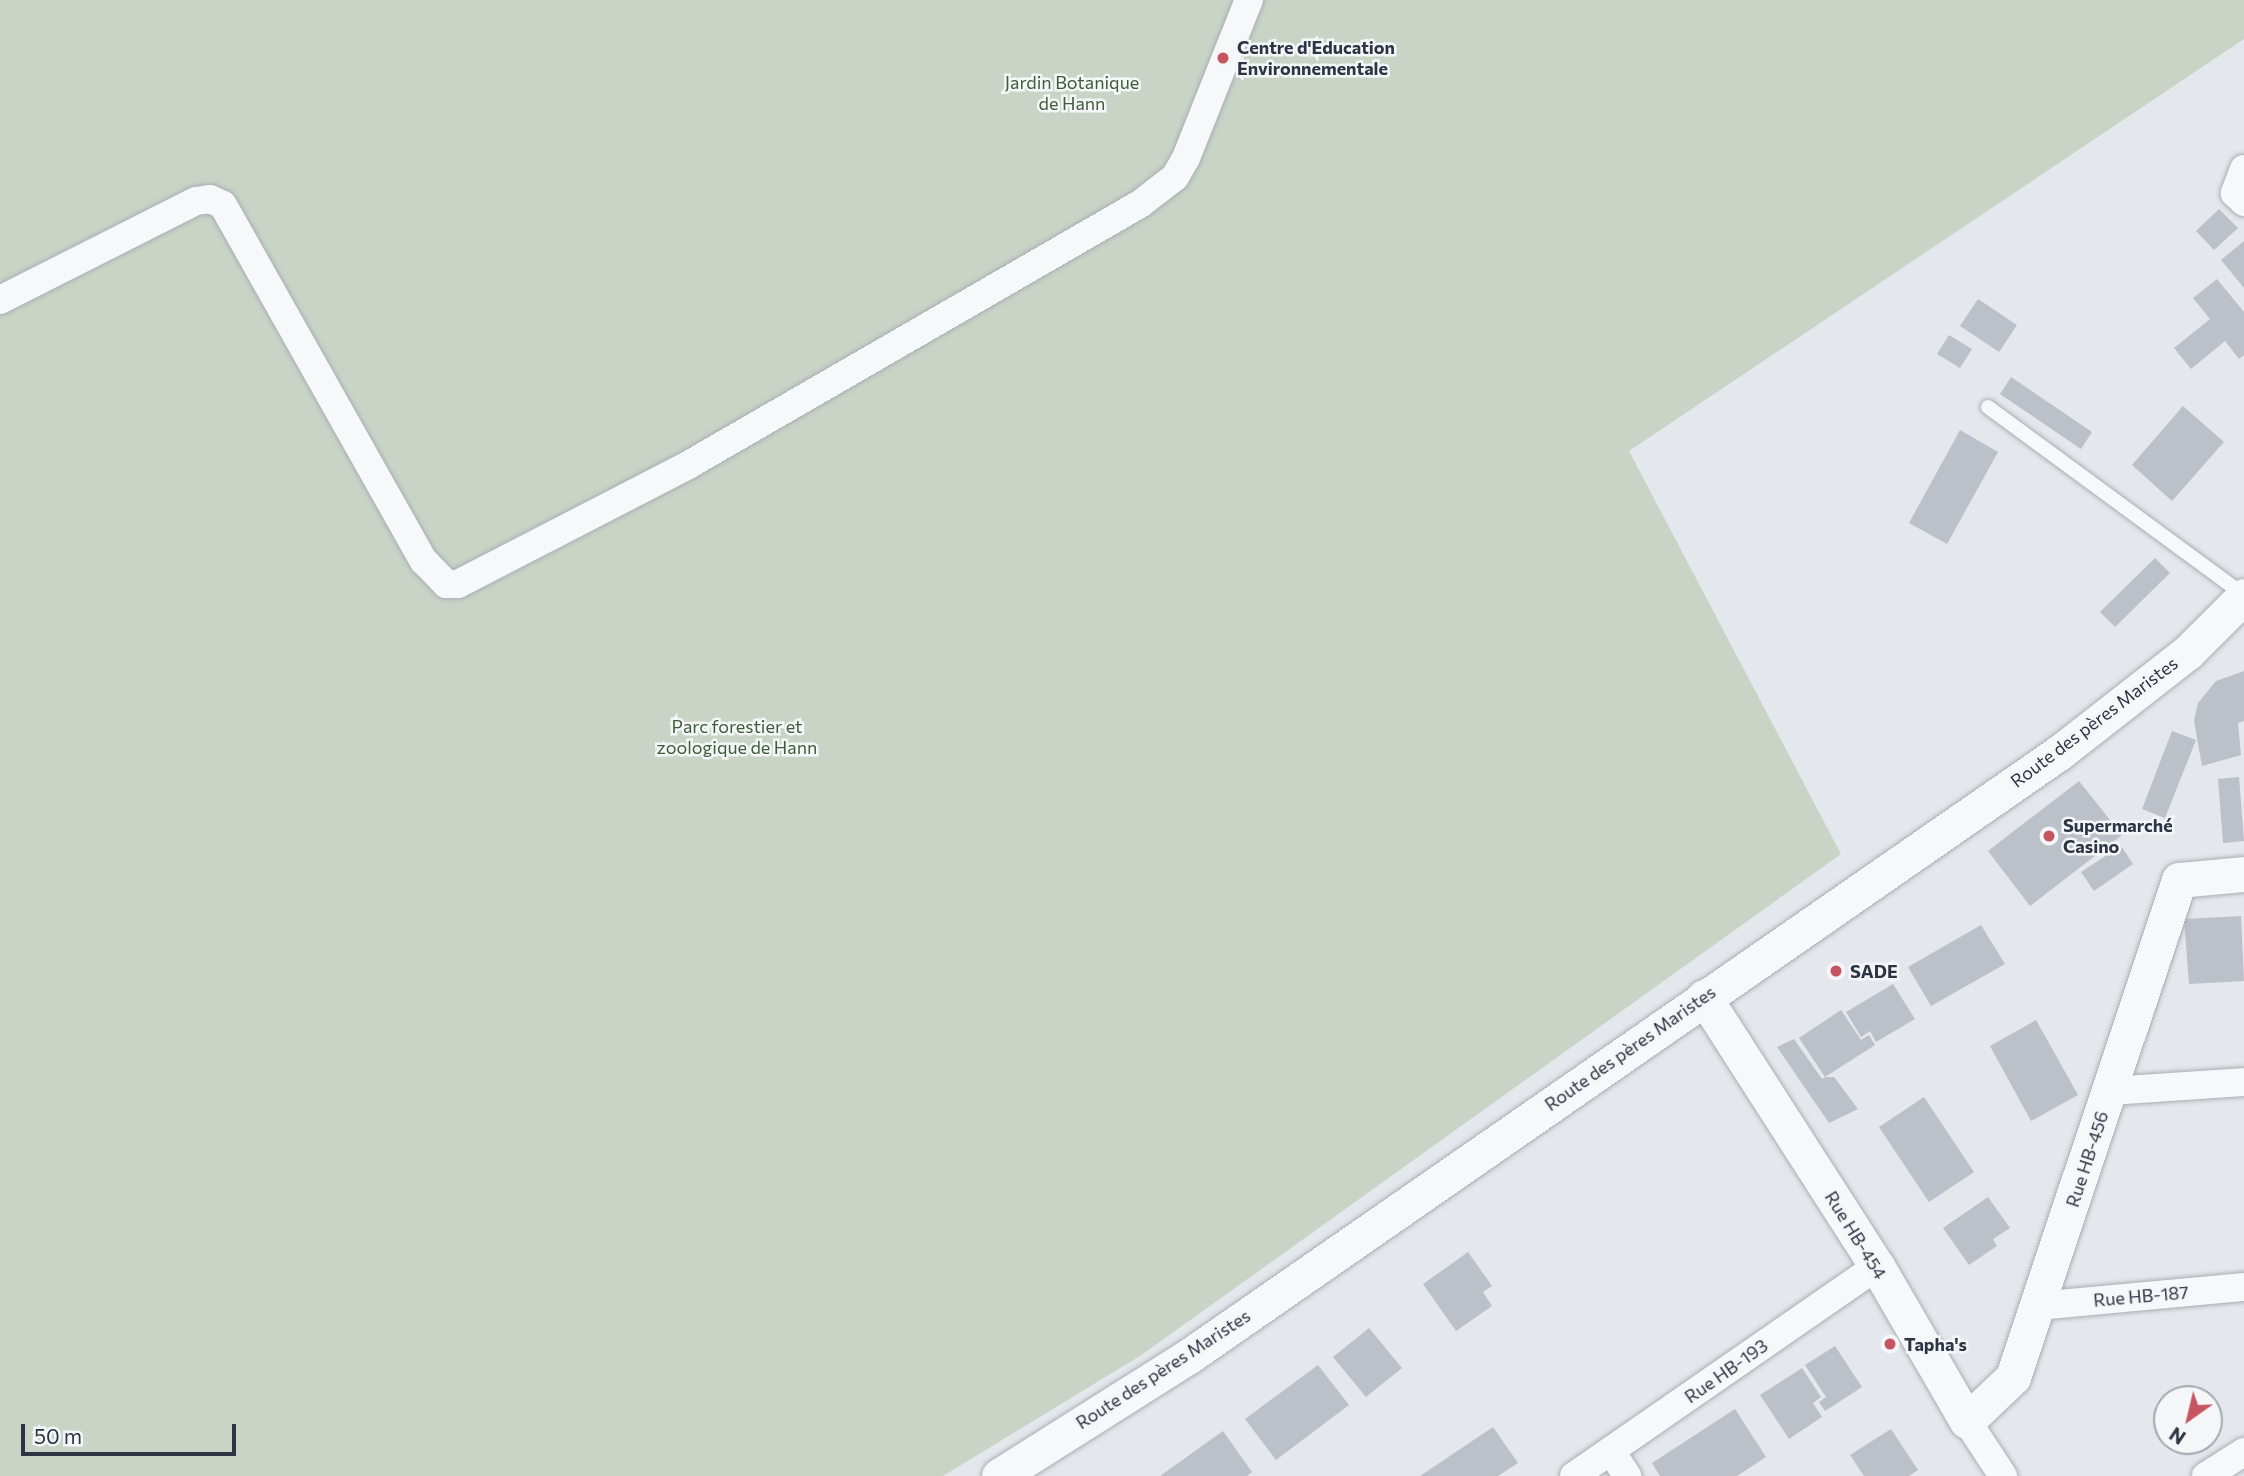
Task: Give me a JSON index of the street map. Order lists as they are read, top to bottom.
{
  "streets": {
    "street": [
      "Route des pères Maristes",
      "Rue HB-456",
      "Rue HB-454",
      "Rue HB-187",
      "Rue HB-193"
    ]
  },
  "crossings": [
    ["Route des pères Maristes", "Rue HB-454"],
    ["Rue HB-456", "Rue HB-454"],
    ["Rue HB-456", "Rue HB-187"],
    ["Rue HB-454", "Rue HB-193"]
  ],
  "parks": ["Jardin Botanique de Hann", "Parc forestier et zoologique de Hann"],
  "places": [
    "Centre d'Education Environnementale",
    "Supermarché Casino",
    "SADE",
    "Tapha's"
  ],
  "scale_bar": "50 m",
  "north": "bottom left"
}
